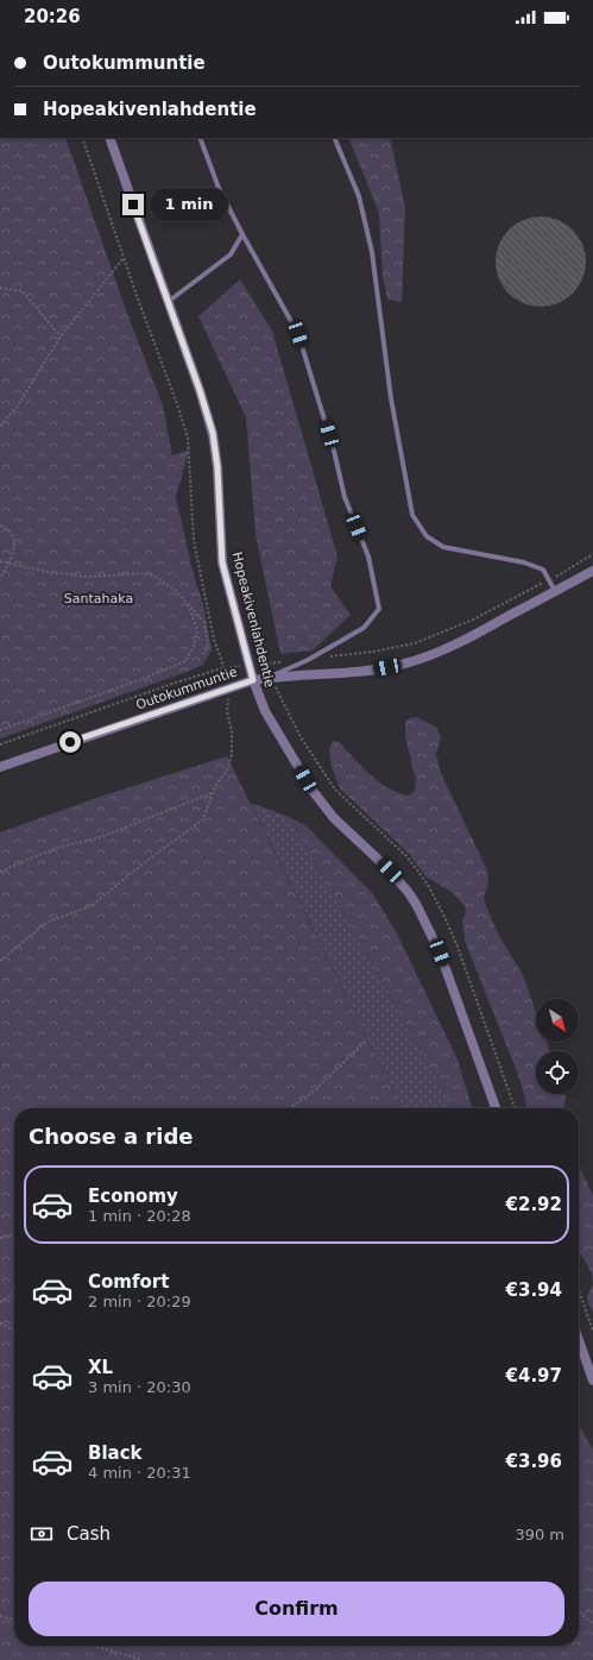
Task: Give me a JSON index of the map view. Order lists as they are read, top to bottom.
{
  "streets": {
    "street": ["Hopeakivenlahdentie", "Outokummuntie"]
  },
  "crossings": [
    ["Hopeakivenlahdentie", "Outokummuntie"]
  ],
  "parks": ["Santahaka"],
  "north": "bottom right",
  "page": {
    "status": "20:26",
    "banner": ["Outokummuntie", "Hopeakivenlahdentie"],
    "bubble": "1 min",
    "heading": "Choose a ride",
    "list": [
      {
        "name": "Economy",
        "note": "1 min · 20:28",
        "value": "€2.92"
      },
      {
        "name": "Comfort",
        "note": "2 min · 20:29",
        "value": "€3.94"
      },
      {
        "name": "XL",
        "note": "3 min · 20:30",
        "value": "€4.97"
      },
      {
        "name": "Black",
        "note": "4 min · 20:31",
        "value": "€3.96"
      }
    ],
    "pay": ["Cash", "390 m"],
    "buttons": "Confirm"
  }
}
